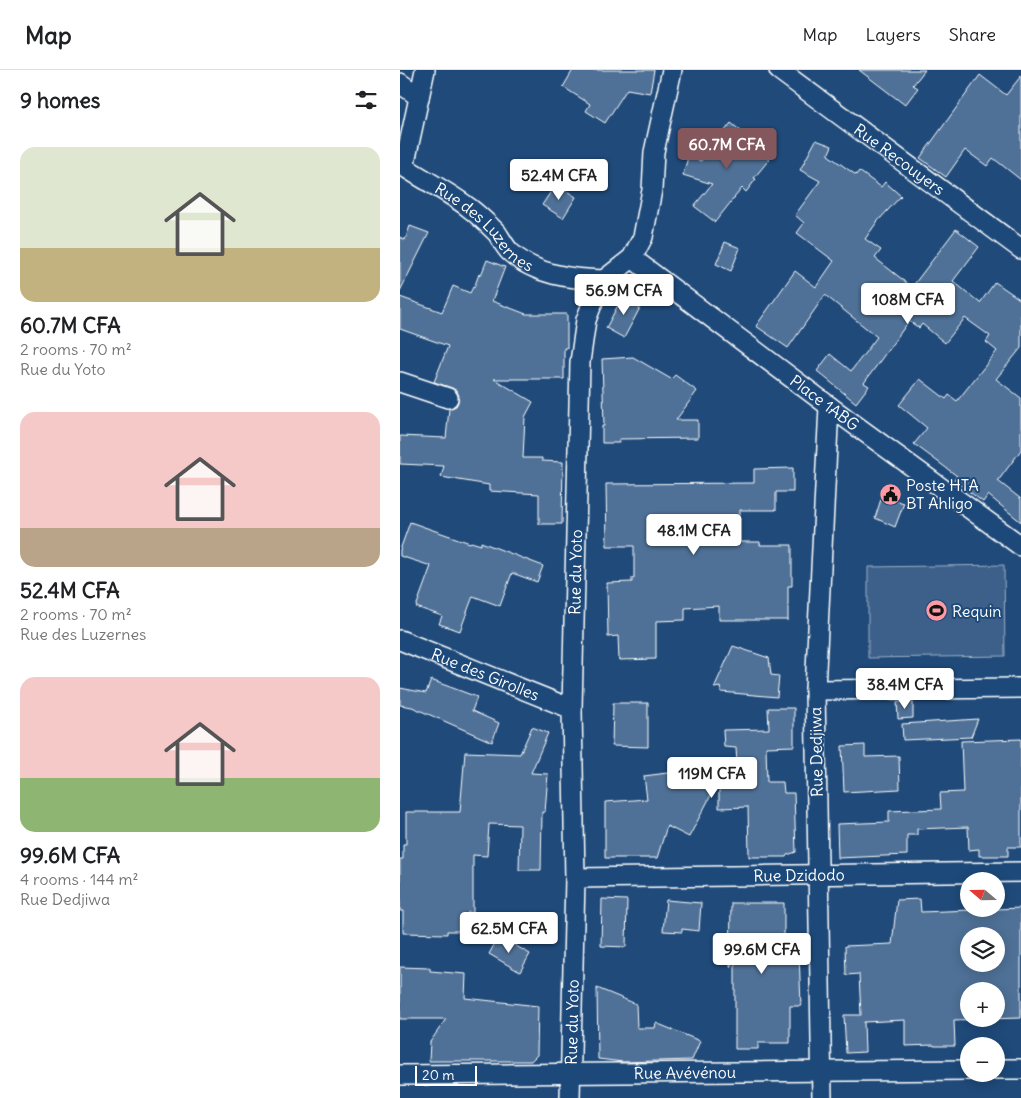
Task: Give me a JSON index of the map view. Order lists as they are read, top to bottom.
{
  "streets": {
    "street": [
      "Rue Recouyers",
      "Rue des Luzernes",
      "Place 1ABG",
      "Rue du Yoto",
      "Rue des Girolles",
      "Rue Dedjiwa",
      "Rue Dzidodo",
      "Rue Avévénou"
    ]
  },
  "crossings": [
    ["Rue des Luzernes", "Rue du Yoto"],
    ["Place 1ABG", "Rue du Yoto"],
    ["Place 1ABG", "Rue Dedjiwa"],
    ["Rue du Yoto", "Rue des Girolles"],
    ["Rue du Yoto", "Rue Dzidodo"],
    ["Rue du Yoto", "Rue Avévénou"],
    ["Rue Dedjiwa", "Rue Dzidodo"],
    ["Rue Dedjiwa", "Rue Avévénou"]
  ],
  "places": {
    "public building": ["Poste HTA BT Ahligo"],
    "sports": ["Requin"]
  },
  "scale_bar": "20 m",
  "north": "left",
  "page": {
    "header": "Map",
    "nav": ["Map", "Layers", "Share"],
    "heading": "9 homes",
    "price": [
      "60.7M CFA",
      "52.4M CFA",
      "56.9M CFA",
      "108M CFA",
      "48.1M CFA",
      "38.4M CFA",
      "119M CFA",
      "62.5M CFA",
      "99.6M CFA"
    ],
    "list": [
      {
        "name": "60.7M CFA",
        "note": "2 rooms · 70 m² · Rue du Yoto"
      },
      {
        "name": "52.4M CFA",
        "note": "2 rooms · 70 m² · Rue des Luzernes"
      },
      {
        "name": "99.6M CFA",
        "note": "4 rooms · 144 m² · Rue Dedjiwa"
      }
    ],
    "map_buttons": ["+", "−"],
    "scale": "20 m"
  }
}
